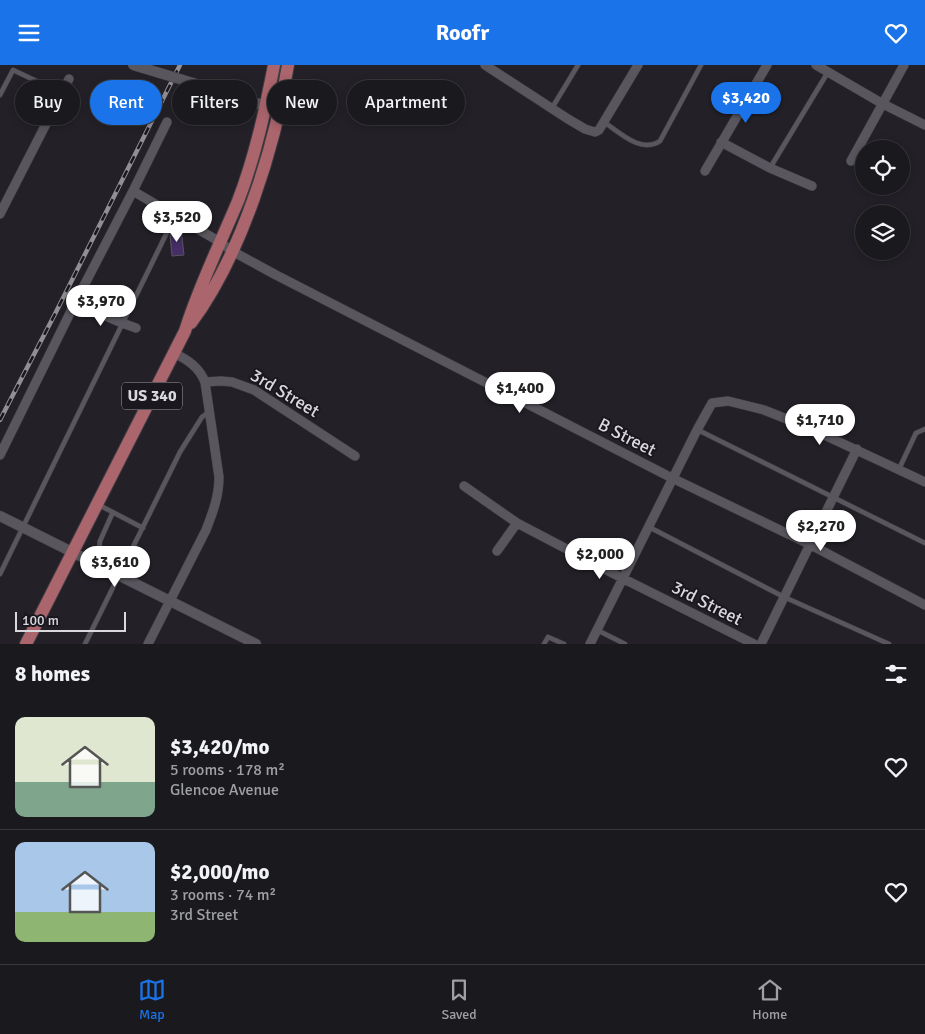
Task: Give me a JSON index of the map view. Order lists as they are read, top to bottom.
{
  "streets": {
    "main road": ["US 340"],
    "street": ["3rd Street", "B Street"]
  },
  "crossings": [
    ["US 340", "B Street"]
  ],
  "scale_bar": "100 m",
  "page": {
    "header": "Roofr",
    "chip": [
      "Buy",
      "Rent",
      "Filters",
      "New",
      "Apartment"
    ],
    "price": [
      "$3,420",
      "$3,520",
      "$3,970",
      "$1,400",
      "$1,710",
      "$2,270",
      "$2,000",
      "$3,610"
    ],
    "scale": "100 m",
    "heading": "8 homes",
    "list": [
      {
        "name": "$3,420/mo",
        "note": "5 rooms · 178 m² · Glencoe Avenue"
      },
      {
        "name": "$2,000/mo",
        "note": "3 rooms · 74 m² · 3rd Street"
      }
    ],
    "tabs": ["Map", "Saved", "Home"]
  }
}
